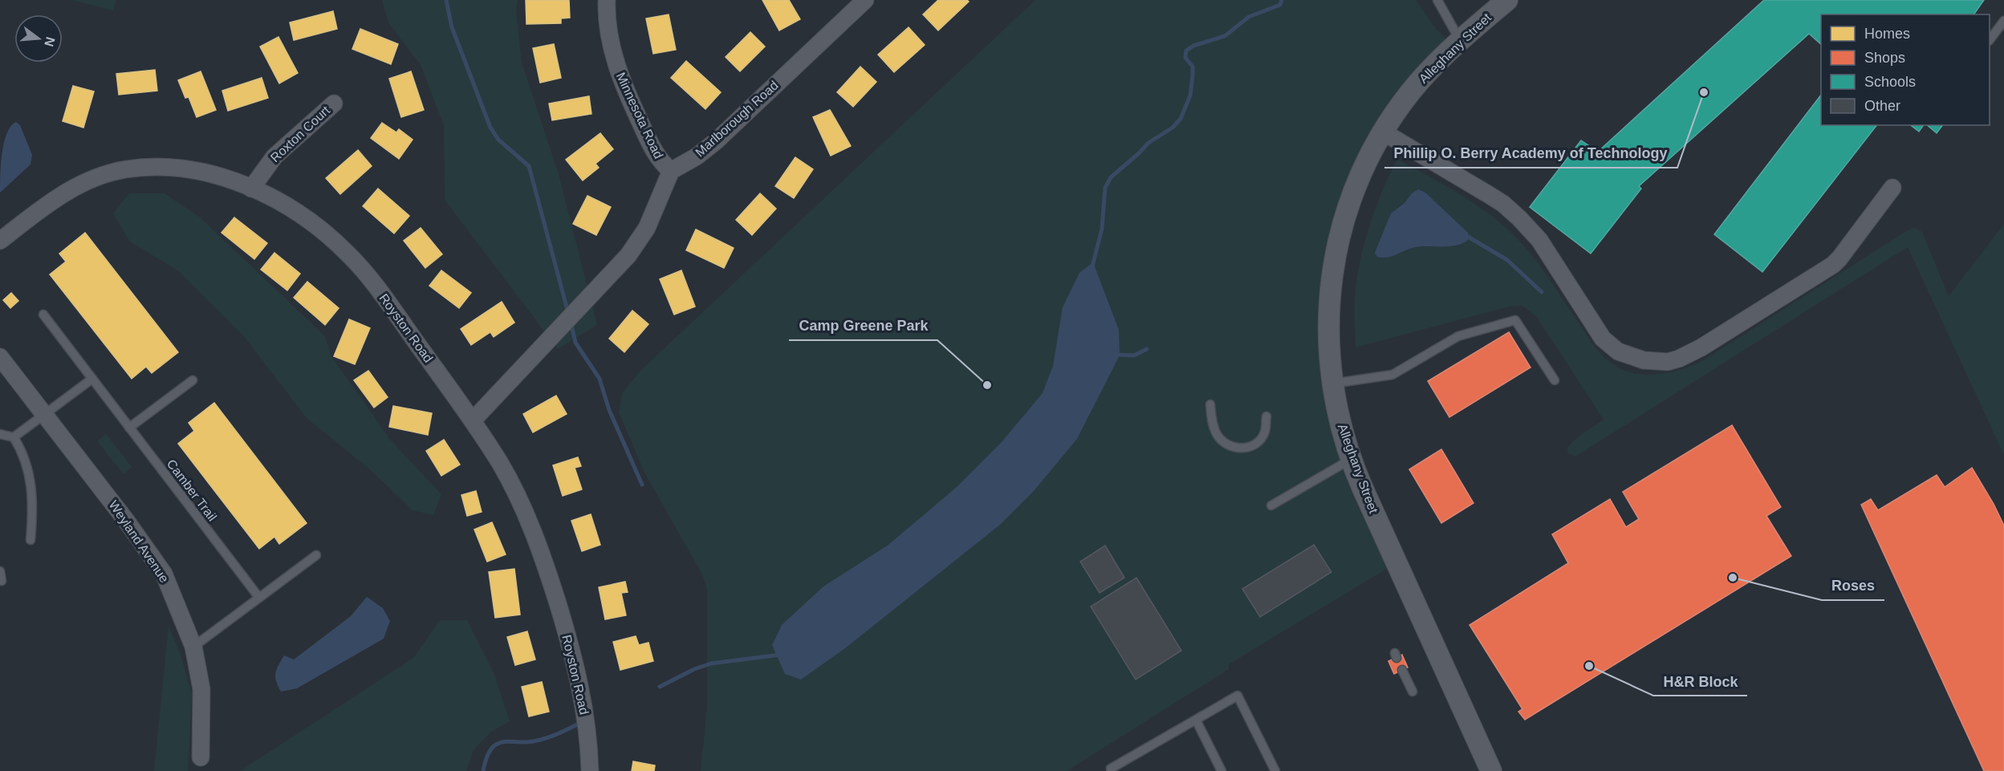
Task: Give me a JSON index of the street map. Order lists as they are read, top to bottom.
{
  "streets": {
    "street": [
      "Alleghany Street",
      "Minnesota Road",
      "Marlborough Road",
      "Roxton Court",
      "Royston Road",
      "Weyland Avenue"
    ],
    "lane": ["Camber Trail"]
  },
  "crossings": [
    ["Minnesota Road", "Marlborough Road"],
    ["Roxton Court", "Royston Road"]
  ],
  "places": [
    "Phillip O. Berry Academy of Technology",
    "Camp Greene Park",
    "Roses",
    "H&R Block"
  ],
  "legend": [
    "Homes",
    "Shops",
    "Schools",
    "Other"
  ],
  "north": "right"
}
